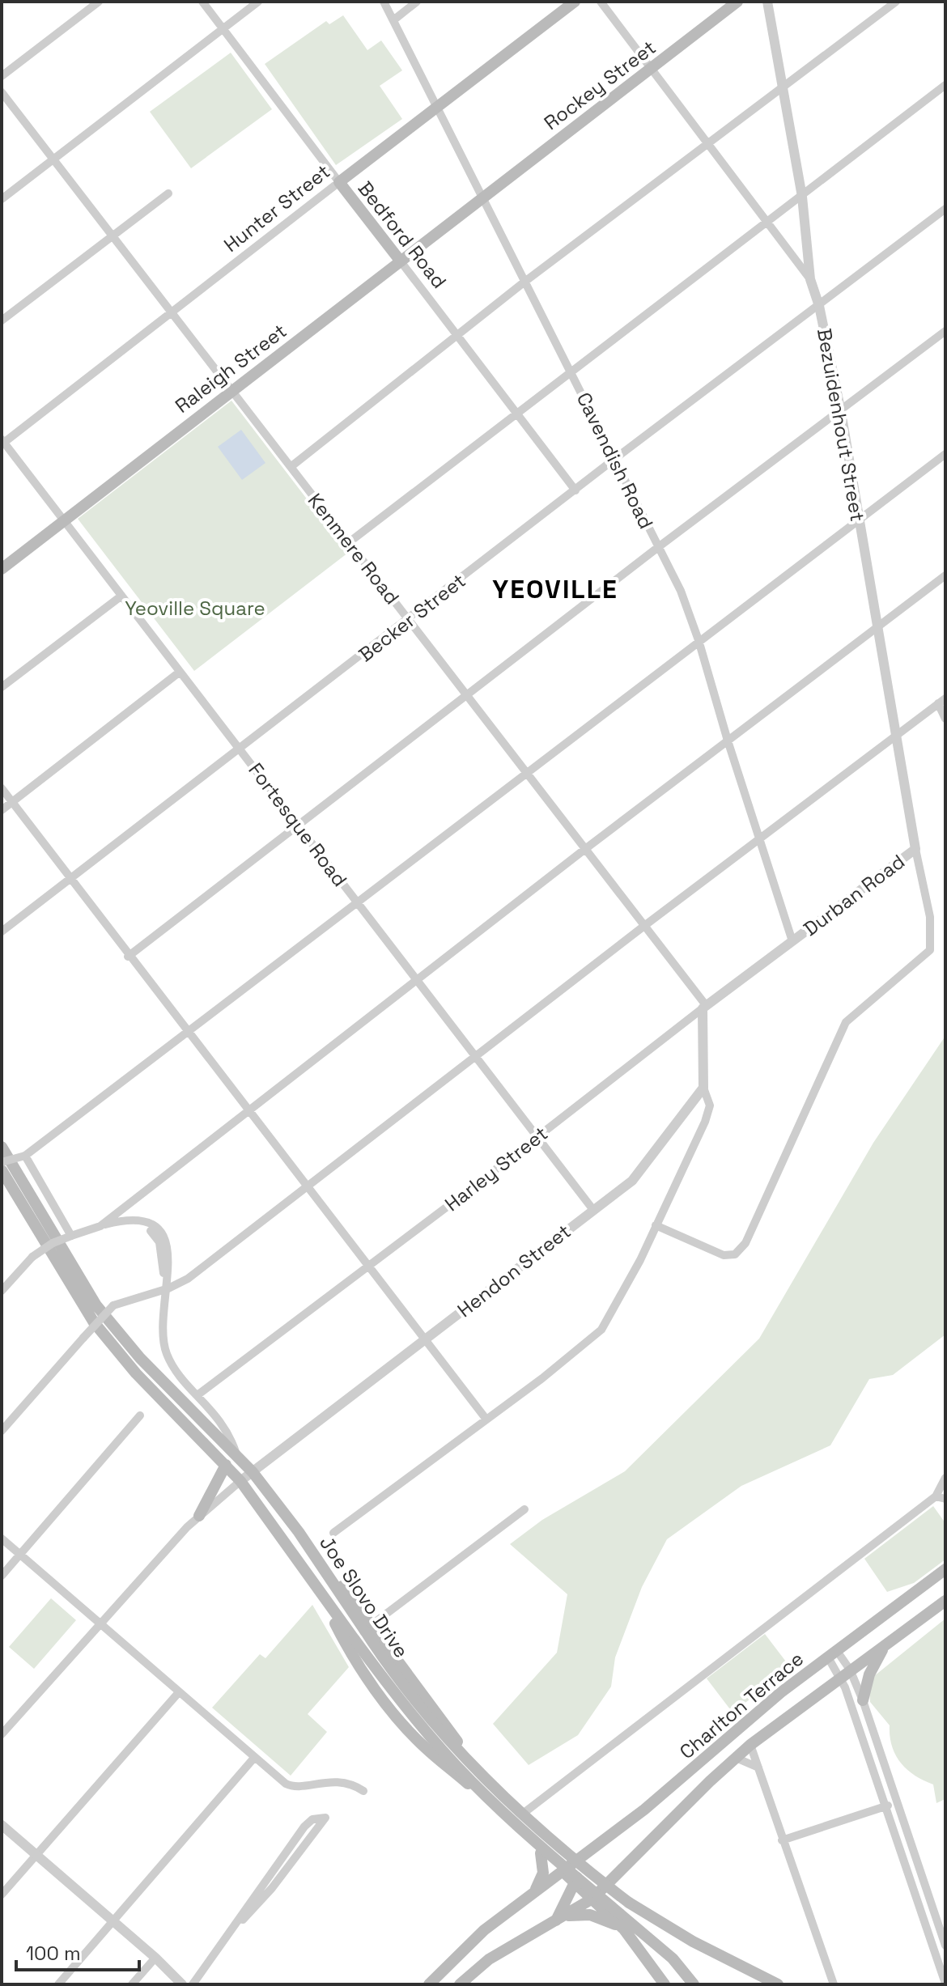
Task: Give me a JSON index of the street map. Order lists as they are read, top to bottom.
{
  "streets": {
    "main road": [
      "Rockey Street",
      "Hunter Street",
      "Bedford Road",
      "Raleigh Street",
      "Joe Slovo Drive",
      "Charlton Terrace"
    ],
    "street": [
      "Bezuidenhout Street",
      "Cavendish Road",
      "Kenmere Road",
      "Becker Street",
      "Fortesque Road",
      "Durban Road",
      "Harley Street",
      "Hendon Street"
    ]
  },
  "crossings": [
    ["Rockey Street", "Raleigh Street"],
    ["Rockey Street", "Cavendish Road"],
    ["Hunter Street", "Bedford Road"],
    ["Hunter Street", "Cavendish Road"],
    ["Hunter Street", "Kenmere Road"],
    ["Hunter Street", "Fortesque Road"],
    ["Bedford Road", "Raleigh Street"],
    ["Bedford Road", "Becker Street"],
    ["Raleigh Street", "Cavendish Road"],
    ["Raleigh Street", "Kenmere Road"],
    ["Raleigh Street", "Fortesque Road"],
    ["Bezuidenhout Street", "Becker Street"],
    ["Bezuidenhout Street", "Durban Road"],
    ["Cavendish Road", "Becker Street"],
    ["Cavendish Road", "Durban Road"],
    ["Cavendish Road", "Harley Street"],
    ["Kenmere Road", "Becker Street"],
    ["Kenmere Road", "Harley Street"],
    ["Becker Street", "Fortesque Road"],
    ["Fortesque Road", "Harley Street"],
    ["Fortesque Road", "Hendon Street"],
    ["Durban Road", "Harley Street"],
    ["Hendon Street", "Joe Slovo Drive"]
  ],
  "districts": ["YEOVILLE"],
  "parks": ["Yeoville Square"],
  "scale_bar": "100 m"
}
